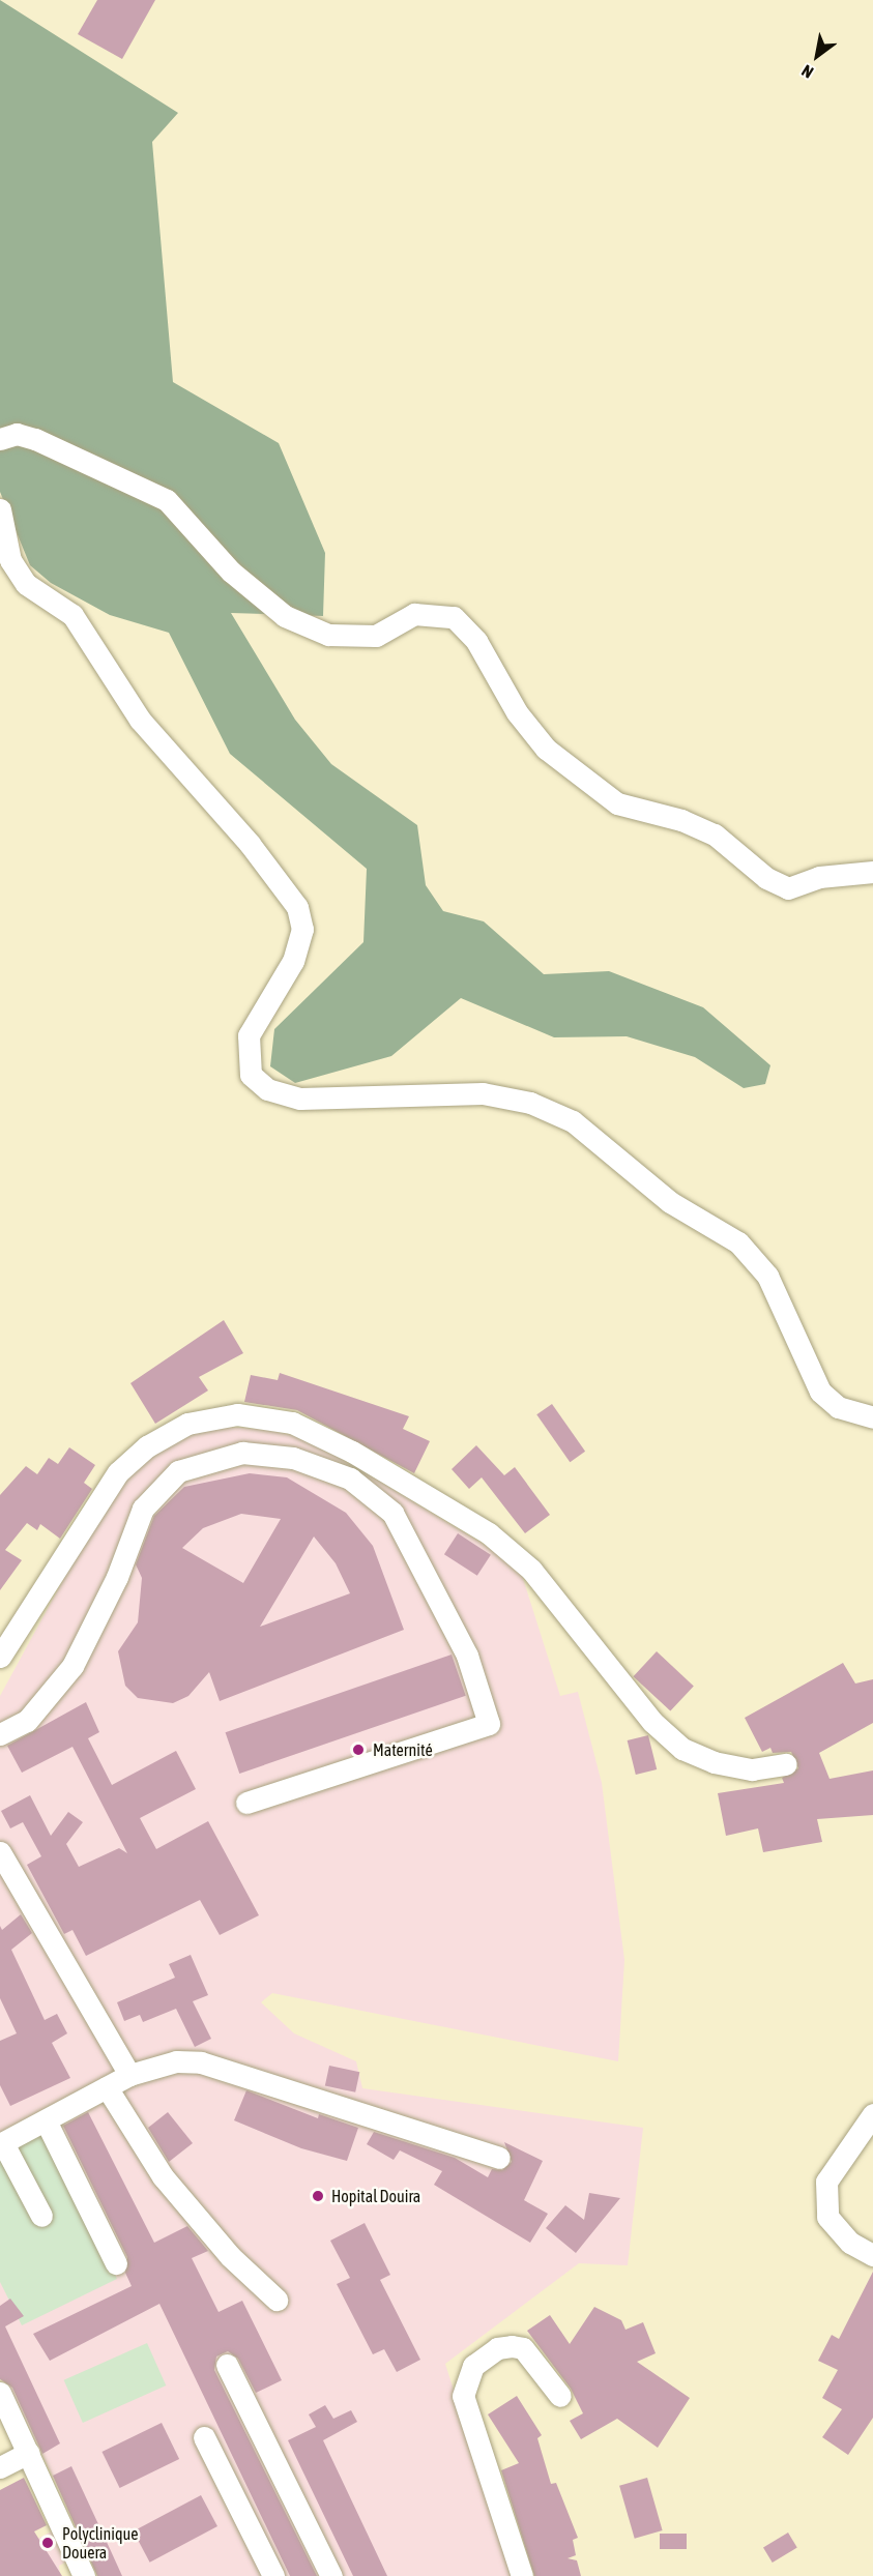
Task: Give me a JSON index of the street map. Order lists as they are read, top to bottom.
{
  "places": ["Maternité", "Hopital Douira", "Polyclinique Douera"],
  "north": "bottom left"
}
